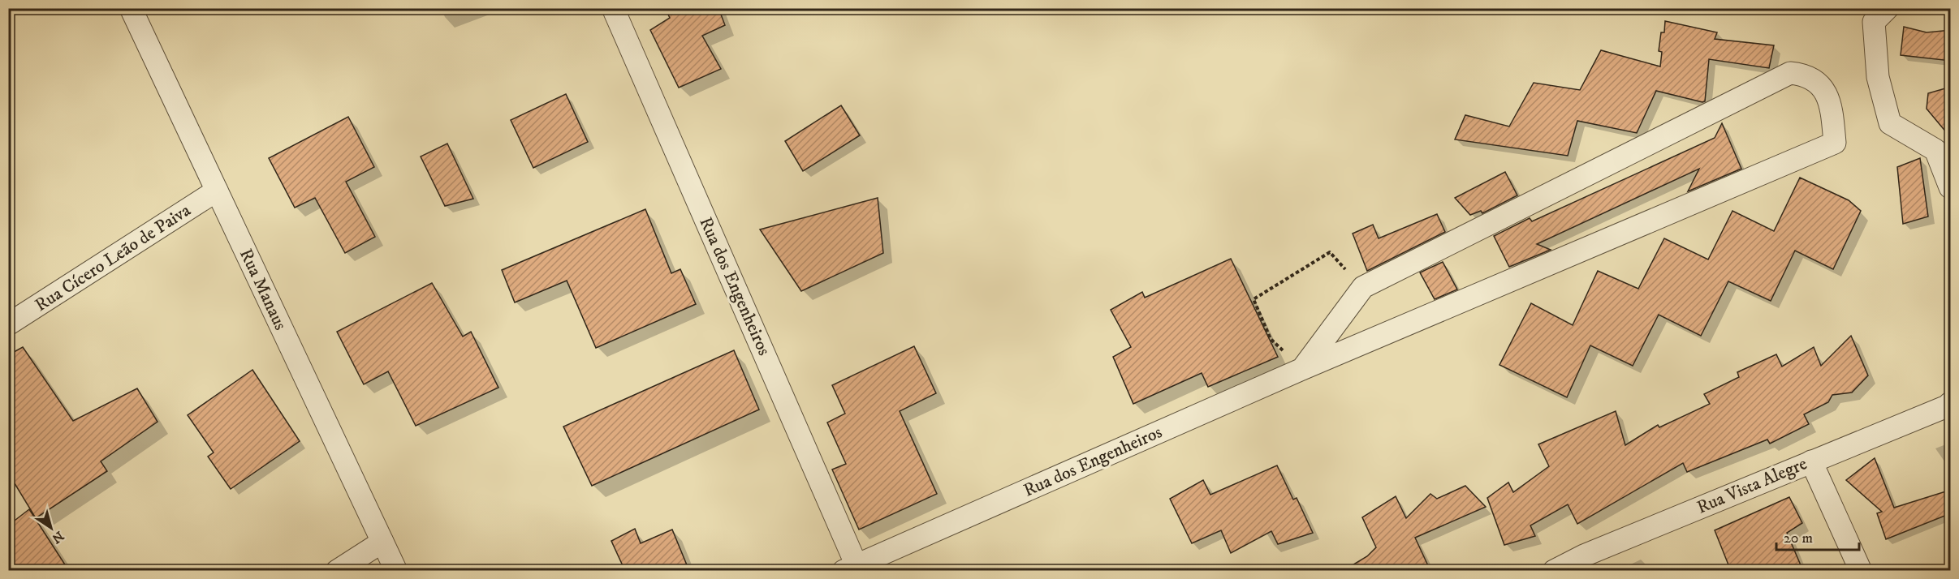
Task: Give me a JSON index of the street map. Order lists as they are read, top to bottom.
{
  "streets": {
    "street": [
      "Rua Cícero Leão de Paiva",
      "Rua dos Engenheiros",
      "Rua Manaus",
      "Rua Vista Alegre"
    ]
  },
  "crossings": [
    ["Rua Cícero Leão de Paiva", "Rua Manaus"]
  ],
  "scale_bar": "20 m",
  "north": "bottom right"
}
